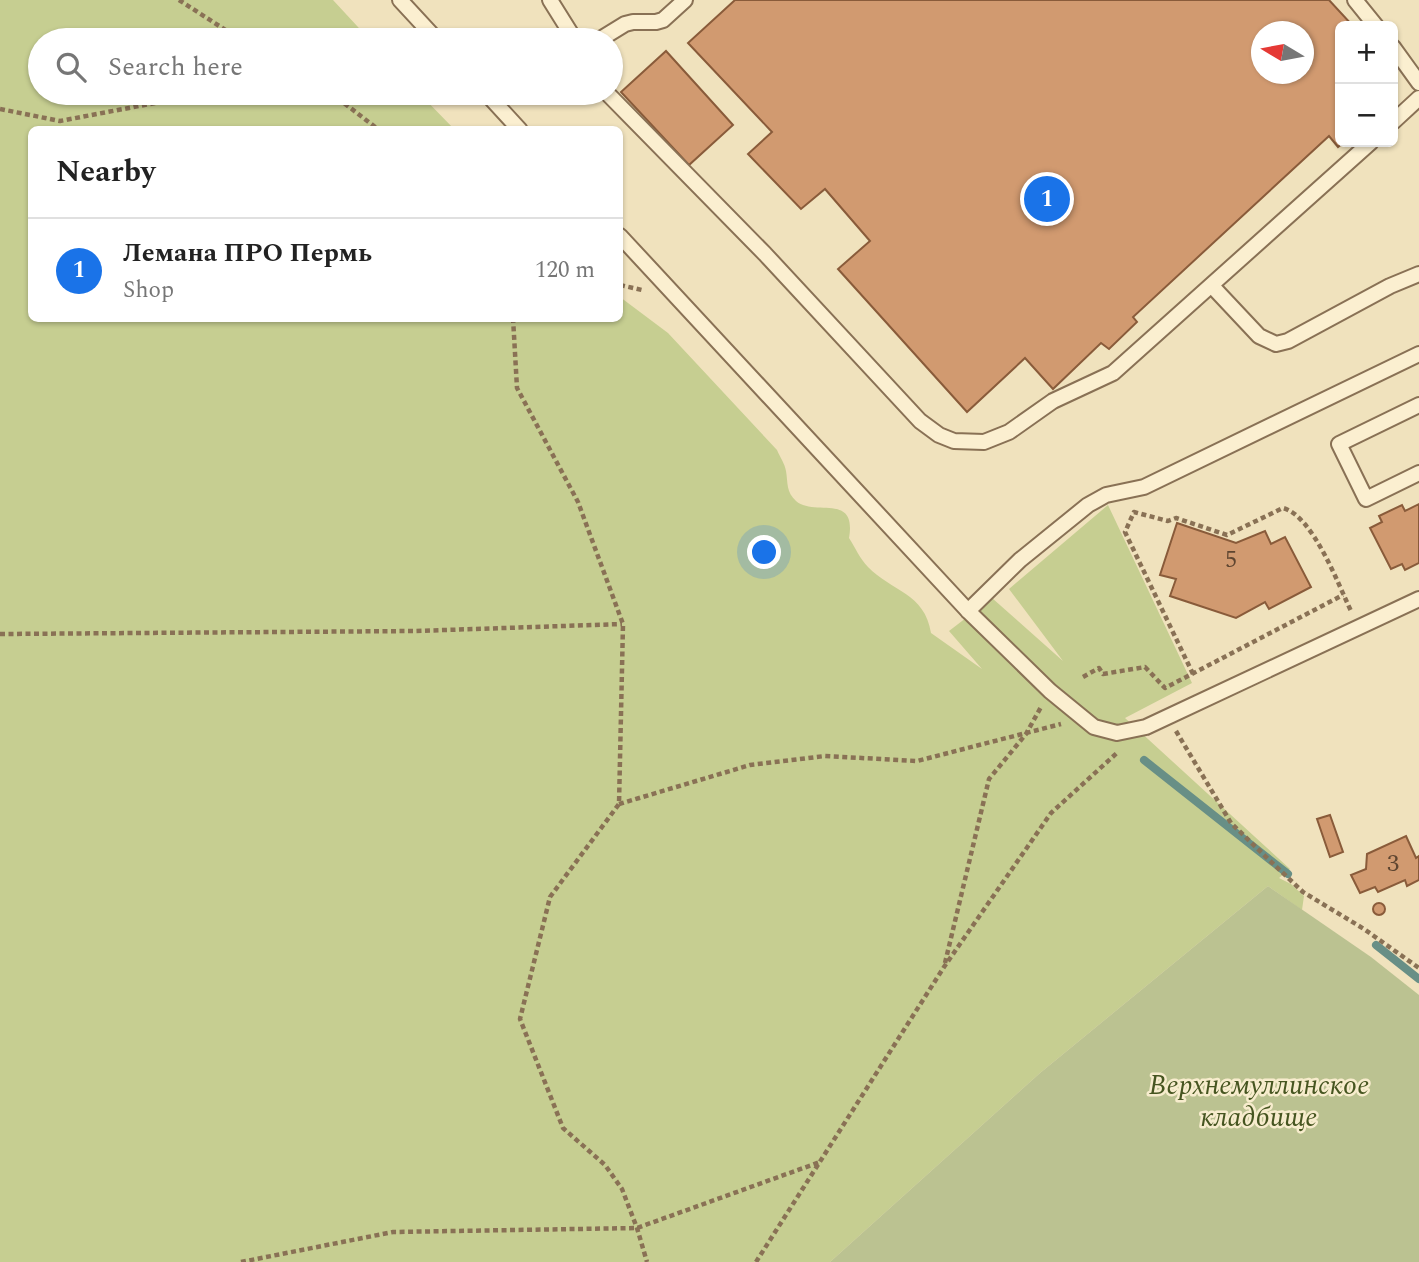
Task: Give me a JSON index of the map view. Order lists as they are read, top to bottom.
{
  "parks": ["Верхнемуллинское кладбище"],
  "house_numbers": ["5", "3"],
  "north": "left",
  "page": {
    "map_buttons": ["+", "−"],
    "search": "Search here",
    "heading": "Nearby",
    "pins": "1",
    "list": [
      {
        "mark": "1",
        "name": "Лeмaна ПРО Пермь",
        "note": "Shop",
        "value": "120 m"
      }
    ]
  }
}
